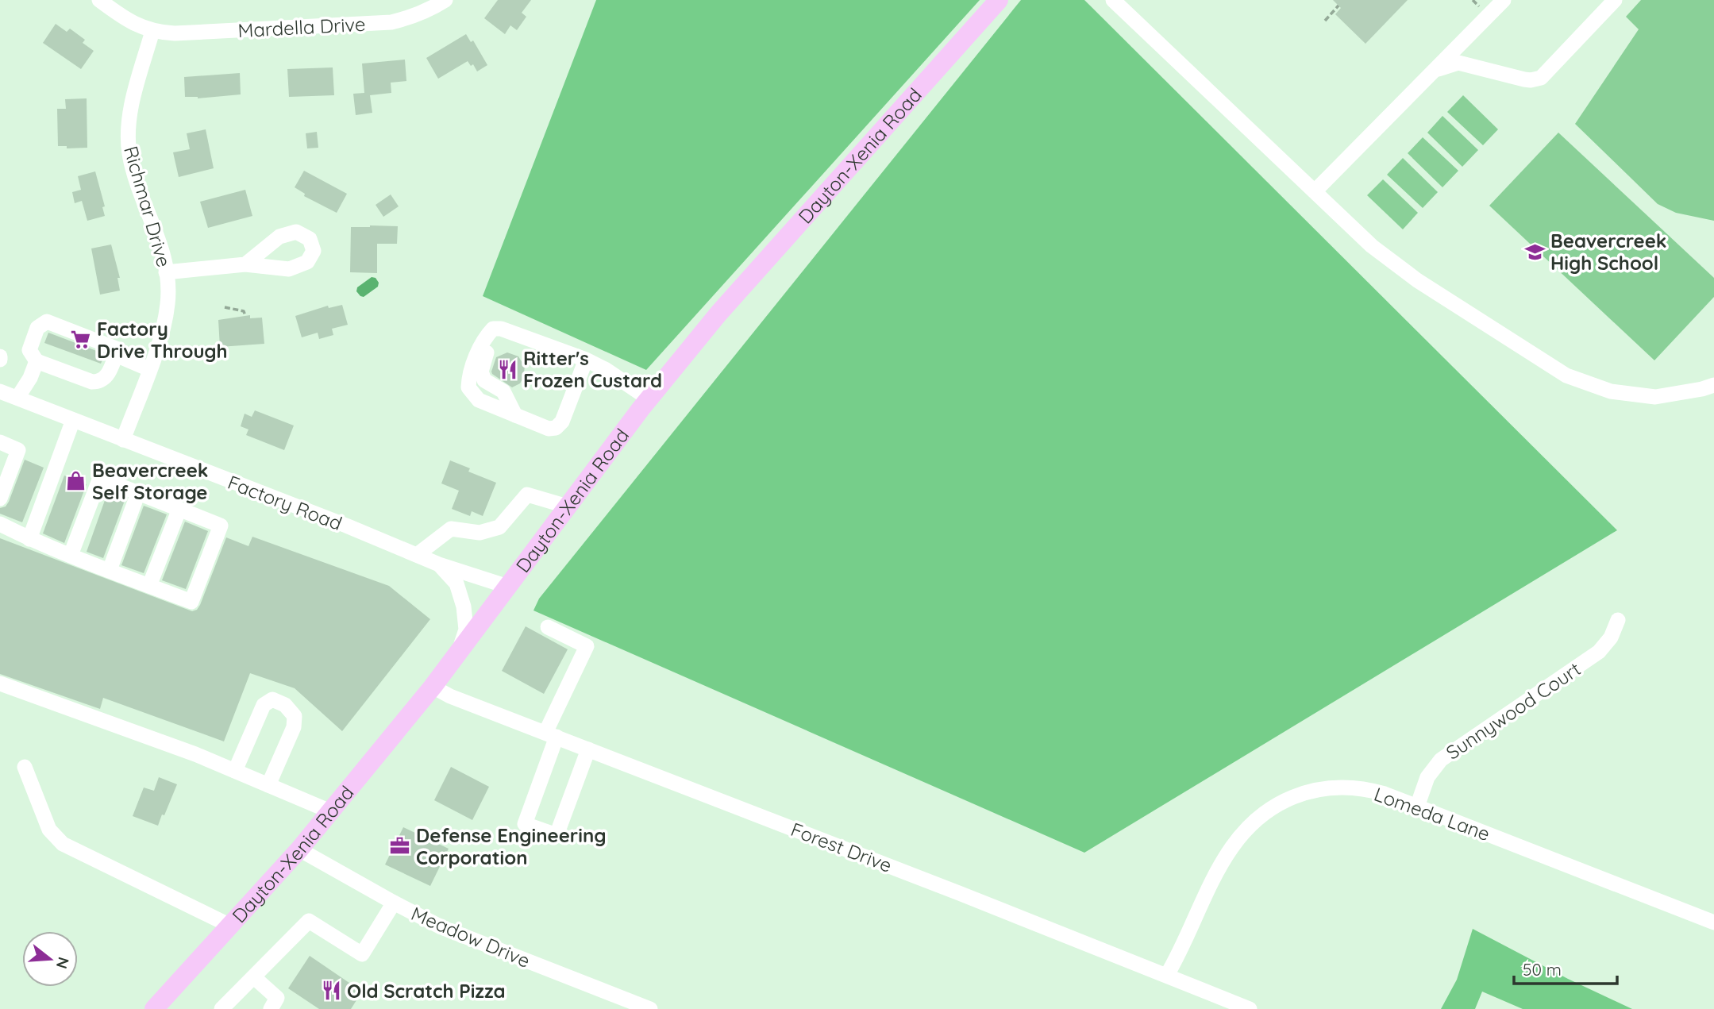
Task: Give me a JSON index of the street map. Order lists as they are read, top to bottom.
{
  "streets": {
    "main road": ["Dayton-Xenia Road"],
    "street": [
      "Mardella Drive",
      "Richmar Drive",
      "Factory Road",
      "Sunnywood Court",
      "Lomeda Lane",
      "Forest Drive",
      "Meadow Drive"
    ]
  },
  "crossings": [
    ["Mardella Drive", "Richmar Drive"],
    ["Dayton-Xenia Road", "Factory Road"],
    ["Dayton-Xenia Road", "Forest Drive"],
    ["Dayton-Xenia Road", "Meadow Drive"],
    ["Richmar Drive", "Factory Road"],
    ["Sunnywood Court", "Lomeda Lane"],
    ["Lomeda Lane", "Forest Drive"]
  ],
  "places": {
    "school or university": ["Beavercreek High School"],
    "supermarket": ["Factory Drive Through"],
    "restaurant": ["Ritter's Frozen Custard", "Old Scratch Pizza"],
    "shop": ["Beavercreek Self Storage"],
    "office": ["Defense Engineering Corporation"]
  },
  "scale_bar": "50 m",
  "north": "right"
}
